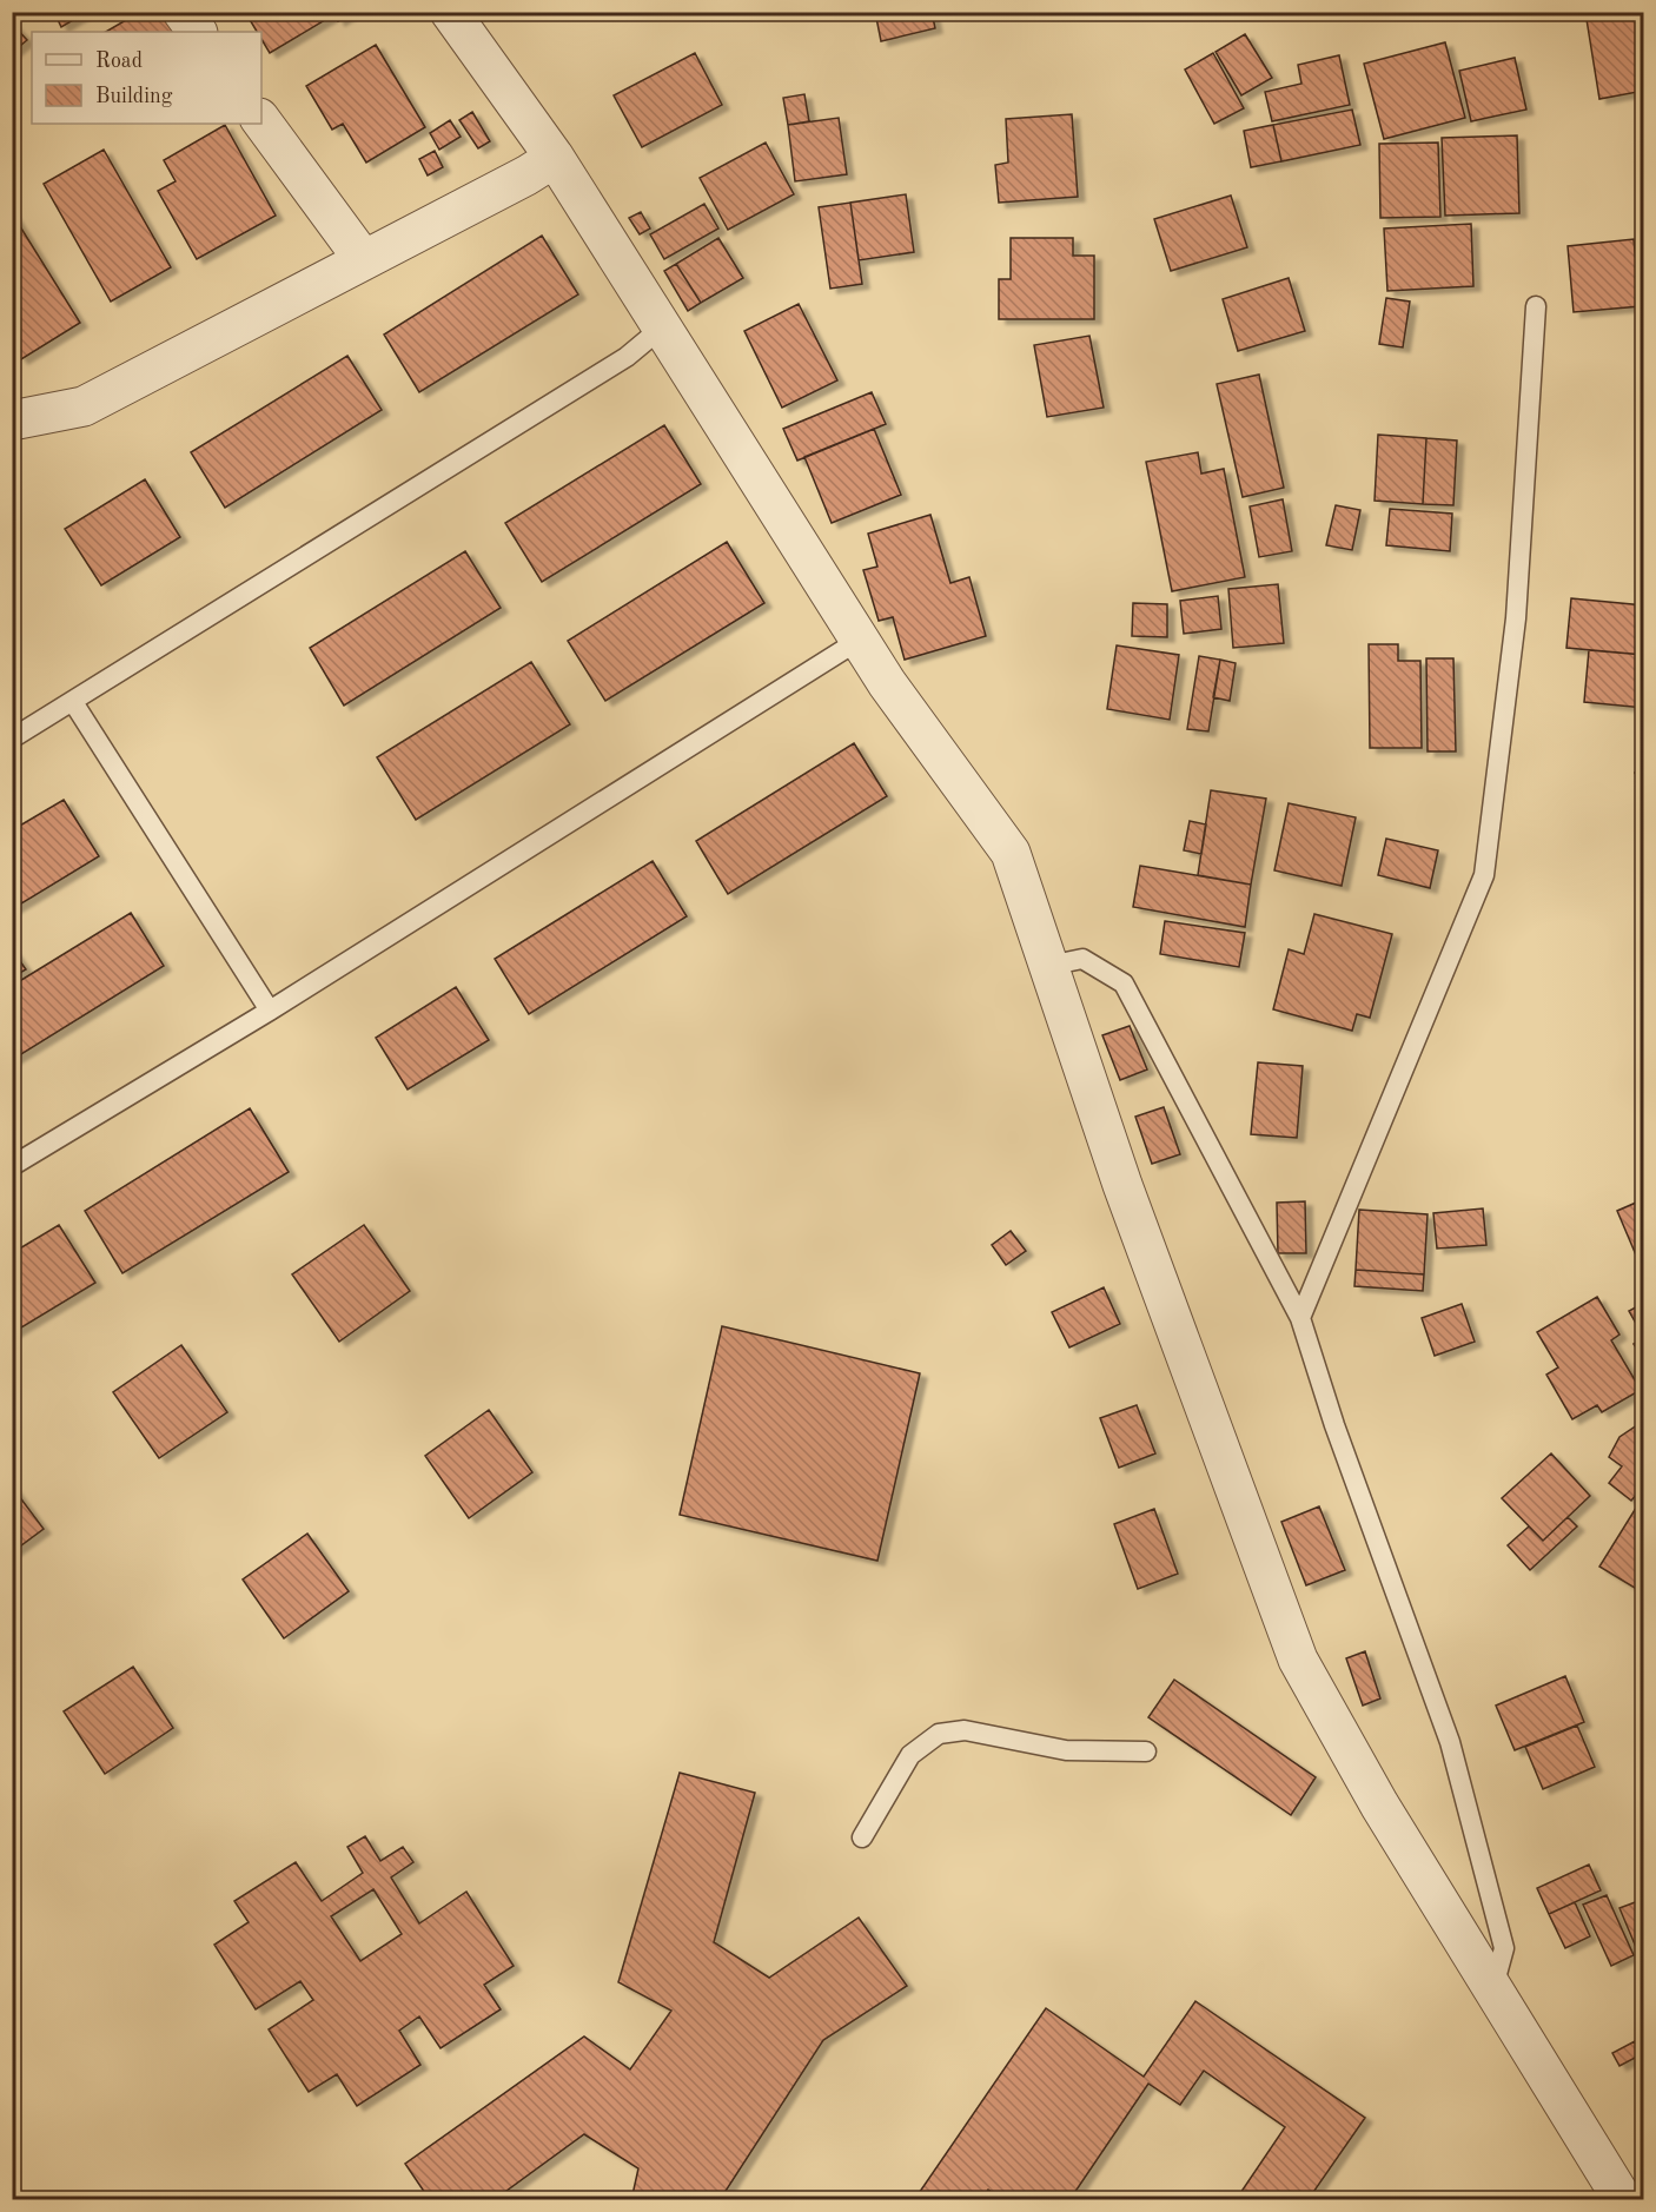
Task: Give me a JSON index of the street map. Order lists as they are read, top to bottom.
{
  "legend": ["Road", "Building"]
}
